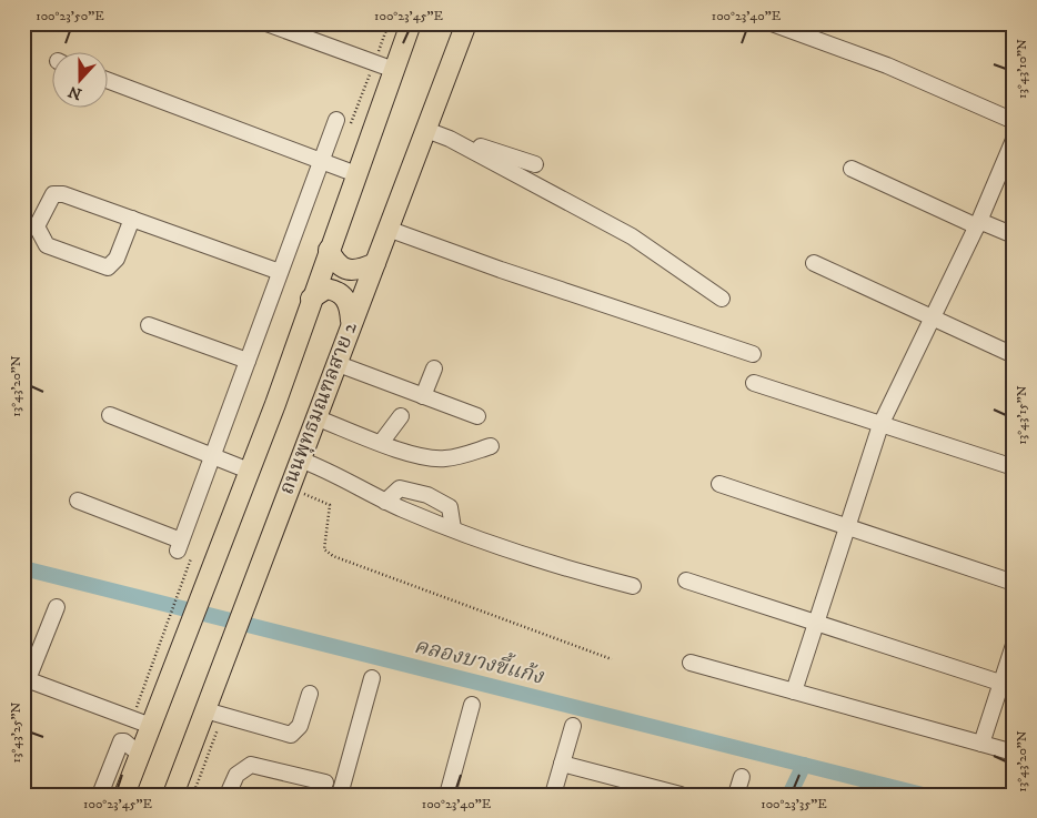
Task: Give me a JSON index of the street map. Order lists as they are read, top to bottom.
{
  "streets": {
    "main road": ["ถนนพุทธมณฑลสาย 2"]
  },
  "water": ["คลองบางขี้แก้ง"],
  "north": "bottom",
  "coordinates": [
    "100°23'50\"E",
    "100°23'45\"E",
    "100°23'40\"E",
    "13°43'10\"N",
    "13°43'20\"N",
    "13°43'15\"N",
    "13°43'25\"N",
    "100°23'35\"E"
  ]
}
